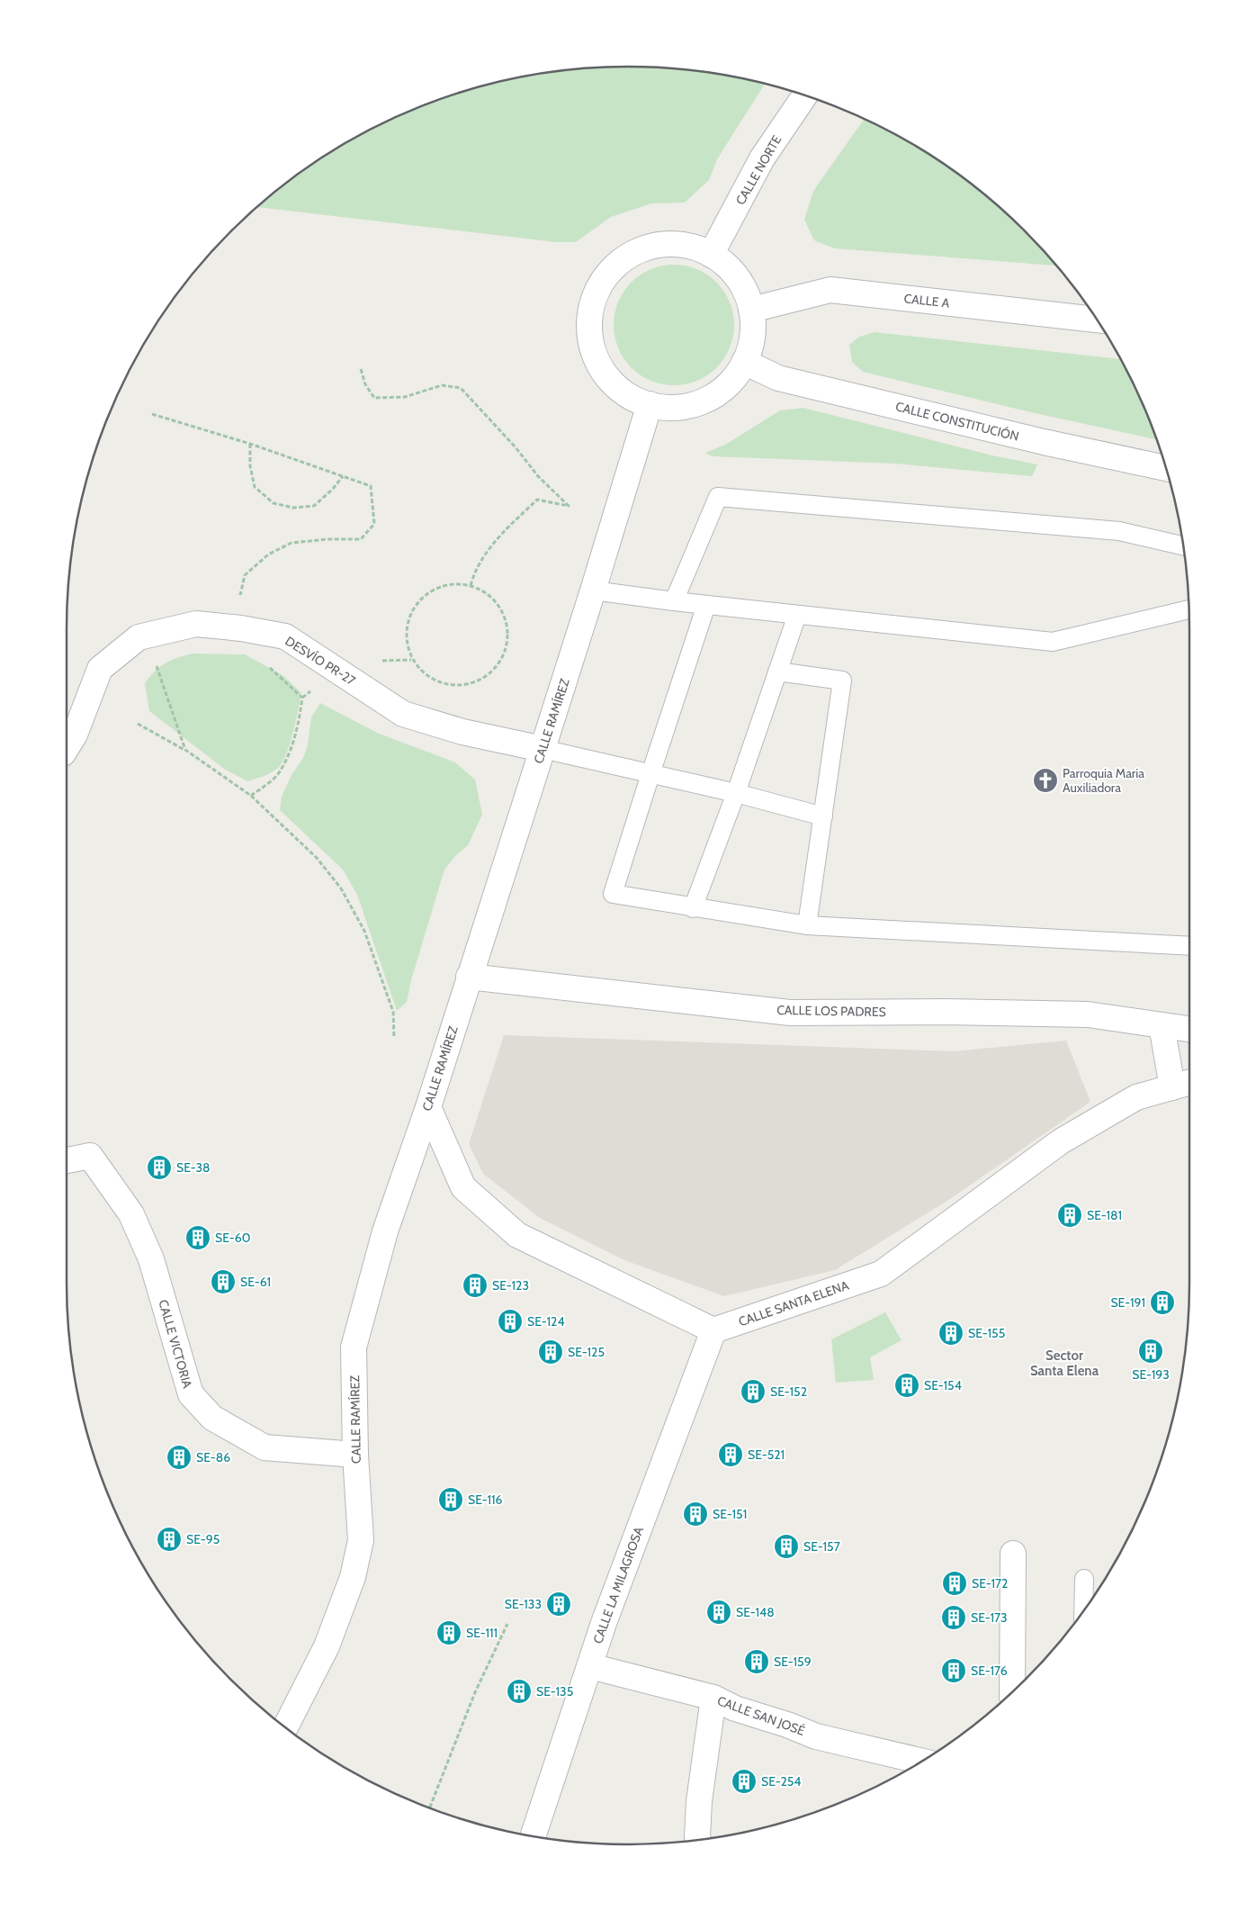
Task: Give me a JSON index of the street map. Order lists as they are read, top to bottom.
{
  "streets": {
    "street": [
      "CALLE NORTE",
      "CALLE A",
      "CALLE CONSTITUCIÓN",
      "DESVÍO PR-27",
      "CALLE RAMÍREZ",
      "CALLE LOS PADRES",
      "CALLE SANTA ELENA",
      "CALLE VICTORIA",
      "CALLE LA MILAGROSA",
      "CALLE SAN JOSÉ"
    ]
  },
  "crossings": [
    ["DESVÍO PR-27", "CALLE RAMÍREZ"],
    ["CALLE RAMÍREZ", "CALLE LOS PADRES"],
    ["CALLE RAMÍREZ", "CALLE VICTORIA"],
    ["CALLE SANTA ELENA", "CALLE LA MILAGROSA"],
    ["CALLE LA MILAGROSA", "CALLE SAN JOSÉ"]
  ],
  "districts": ["Sector Santa Elena"],
  "places": {
    "church": ["Parroquia Maria Auxiliadora"],
    "building": [
      "SE-38",
      "SE-181",
      "SE-60",
      "SE-61",
      "SE-123",
      "SE-191",
      "SE-124",
      "SE-155",
      "SE-193",
      "SE-125",
      "SE-154",
      "SE-152",
      "SE-521",
      "SE-86",
      "SE-116",
      "SE-151",
      "SE-95",
      "SE-157",
      "SE-172",
      "SE-133",
      "SE-148",
      "SE-173",
      "SE-111",
      "SE-159",
      "SE-176",
      "SE-135",
      "SE-254"
    ]
  }
}
